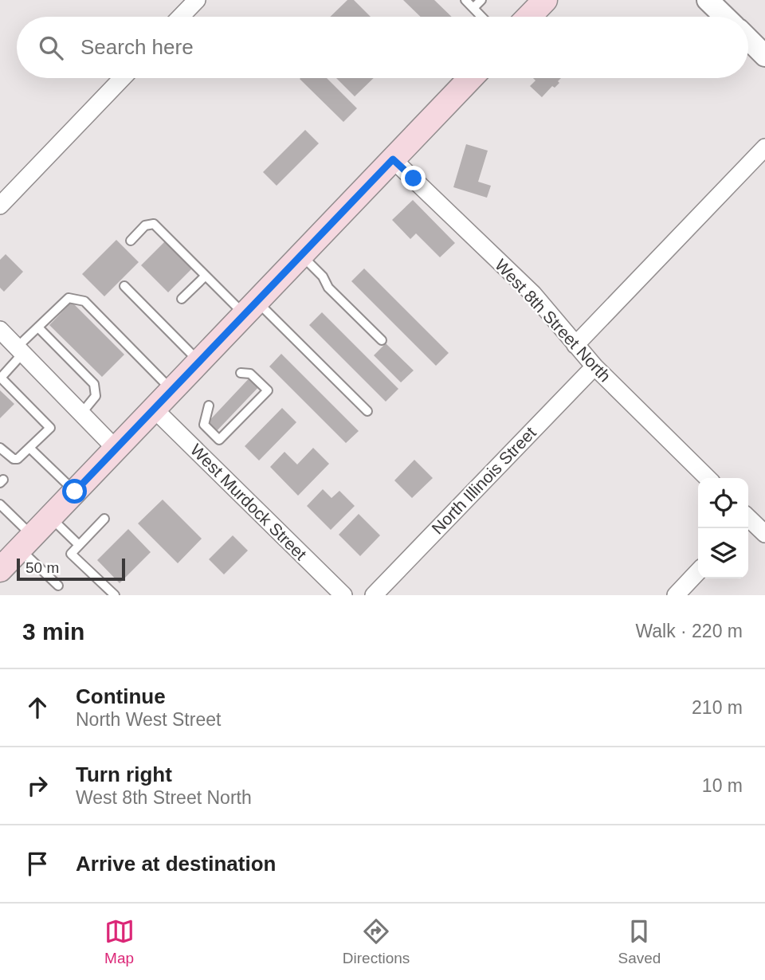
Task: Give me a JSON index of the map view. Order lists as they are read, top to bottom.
{
  "streets": {
    "street": ["West 8th Street North", "North Illinois Street", "West Murdock Street"]
  },
  "crossings": [
    ["West 8th Street North", "North Illinois Street"]
  ],
  "scale_bar": "50 m",
  "page": {
    "search": "Search here",
    "scale": "50 m",
    "heading": ["3 min", "Walk · 220 m"],
    "list": [
      ["Continue", "North West Street", "210 m"],
      ["Turn right", "West 8th Street North", "10 m"],
      "Arrive at destination"
    ],
    "nav": ["Map", "Directions", "Saved"]
  }
}
